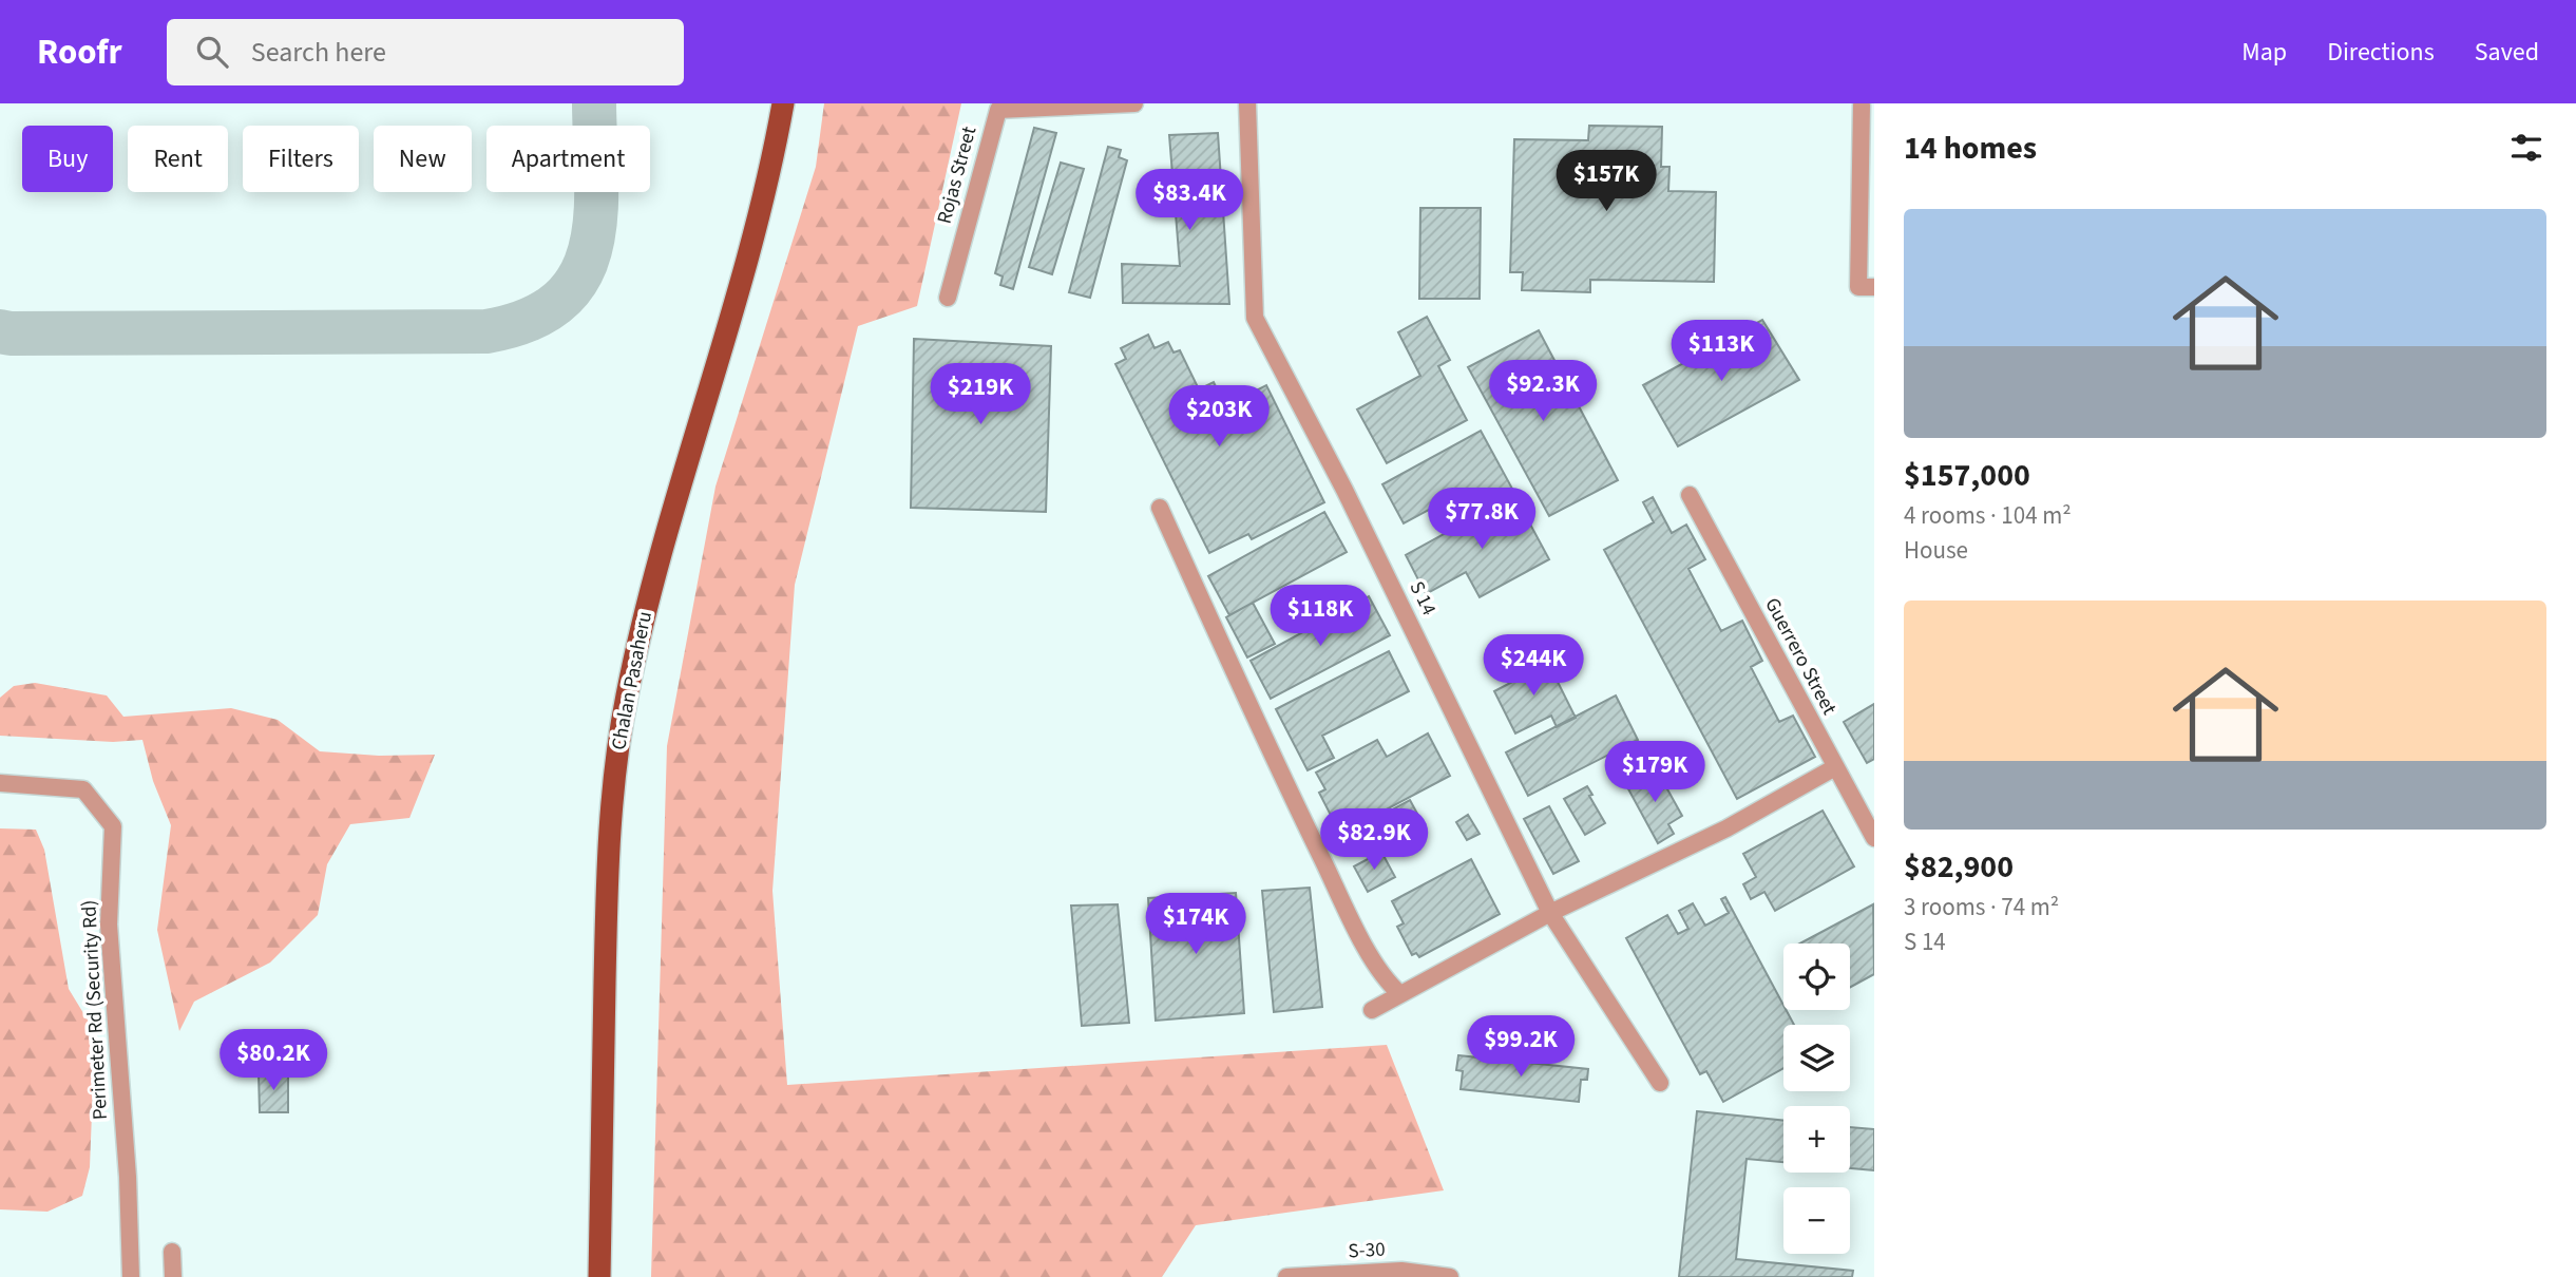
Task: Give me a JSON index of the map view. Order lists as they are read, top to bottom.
{
  "streets": {
    "main road": ["Chalan Pasaheru"],
    "street": [
      "Rojas Street",
      "S 14",
      "Guerrero Street",
      "Perimeter Rd (Security Rd)",
      "S-30"
    ]
  },
  "page": {
    "header": "Roofr",
    "search": "Search here",
    "nav": ["Map", "Directions", "Saved"],
    "heading": "14 homes",
    "chip": [
      "Buy",
      "Rent",
      "Filters",
      "New",
      "Apartment"
    ],
    "price": [
      "$157K",
      "$83.4K",
      "$113K",
      "$92.3K",
      "$219K",
      "$203K",
      "$77.8K",
      "$118K",
      "$244K",
      "$179K",
      "$82.9K",
      "$174K",
      "$99.2K",
      "$80.2K"
    ],
    "list": [
      {
        "name": "$157,000",
        "note": "4 rooms · 104 m² · House"
      },
      {
        "name": "$82,900",
        "note": "3 rooms · 74 m² · S 14"
      }
    ],
    "map_buttons": ["+", "−"]
  }
}
